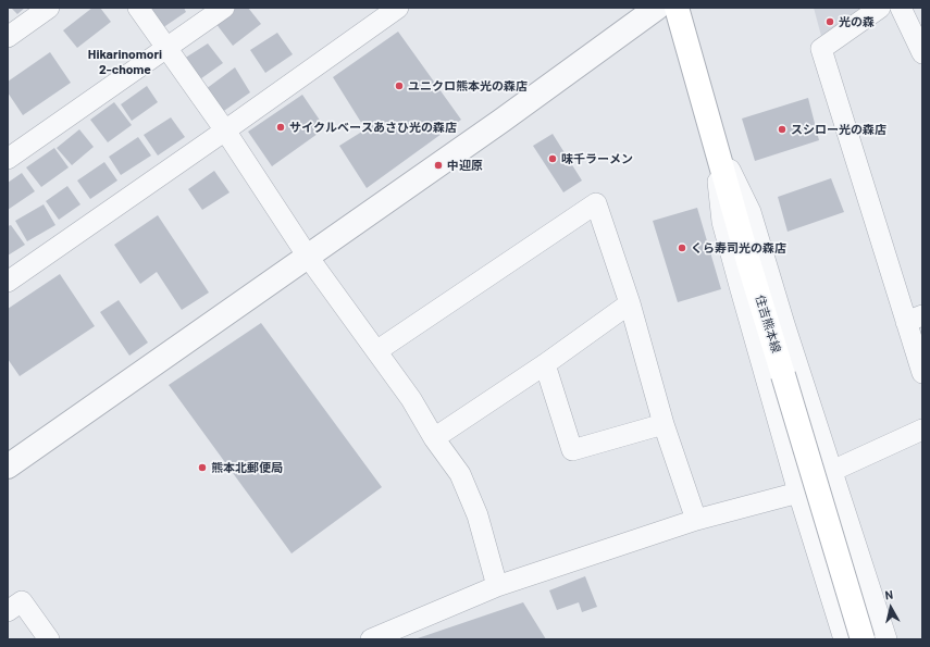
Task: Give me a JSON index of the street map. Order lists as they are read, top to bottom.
{
  "streets": {
    "main road": ["住吉熊本線"]
  },
  "districts": ["Hikarinomori 2-chome"],
  "places": [
    "光の森",
    "ユニクロ熊本光の森店",
    "サイクルベースあさひ光の森店",
    "スシロー光の森店",
    "味千ラーメン",
    "中迎原",
    "くら寿司光の森店",
    "熊本北郵便局"
  ],
  "north": "top"
}
